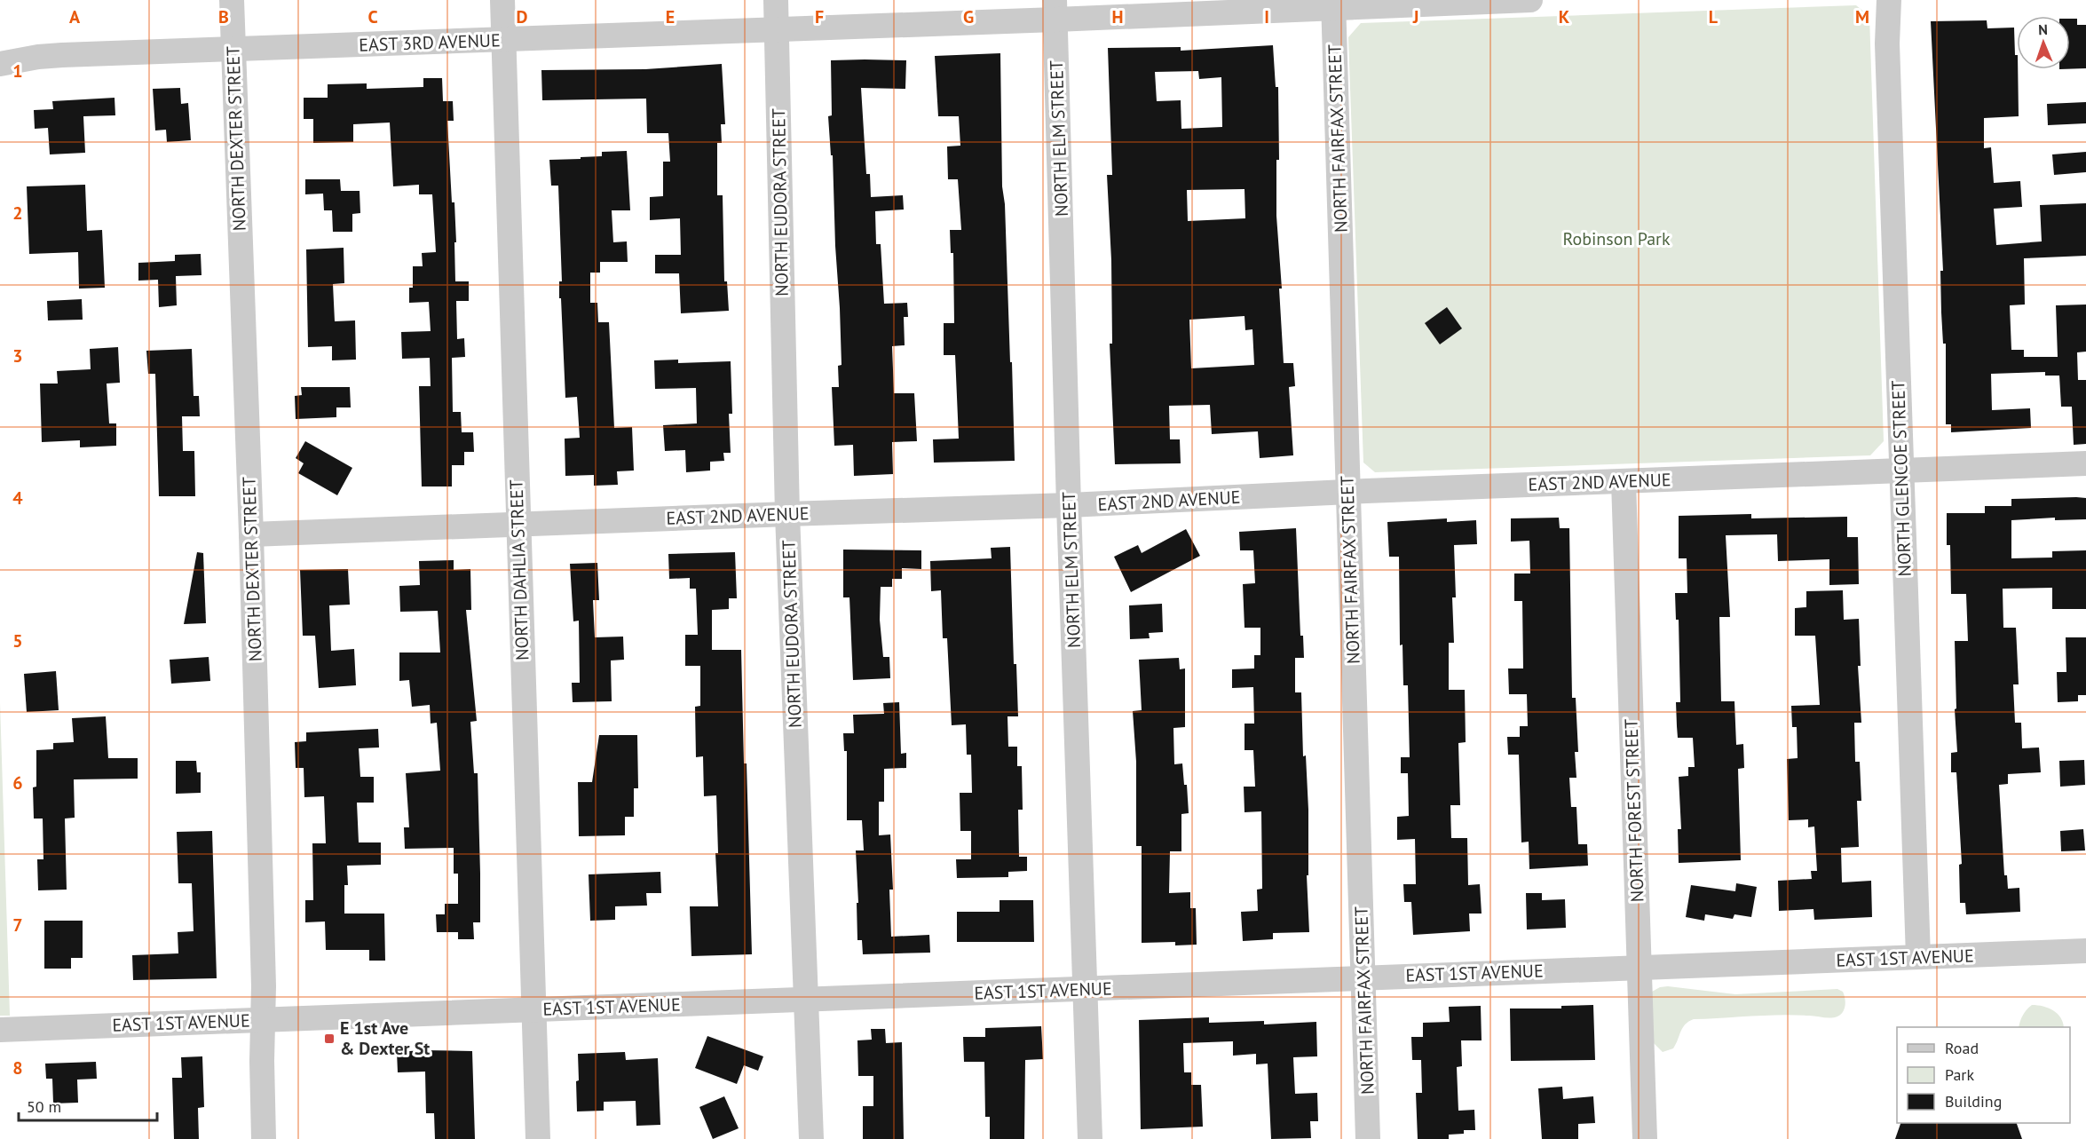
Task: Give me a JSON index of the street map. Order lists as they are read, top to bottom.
{
  "streets": {
    "street": [
      "EAST 3RD AVENUE",
      "NORTH DEXTER STREET",
      "NORTH ELM STREET",
      "NORTH FAIRFAX STREET",
      "NORTH EUDORA STREET",
      "NORTH GLENCOE STREET",
      "EAST 2ND AVENUE",
      "NORTH DAHLIA STREET",
      "NORTH FOREST STREET",
      "EAST 1ST AVENUE"
    ]
  },
  "crossings": [
    ["EAST 3RD AVENUE", "NORTH DEXTER STREET"],
    ["EAST 3RD AVENUE", "NORTH ELM STREET"],
    ["EAST 3RD AVENUE", "NORTH FAIRFAX STREET"],
    ["EAST 3RD AVENUE", "NORTH EUDORA STREET"],
    ["EAST 3RD AVENUE", "NORTH DAHLIA STREET"],
    ["NORTH DEXTER STREET", "EAST 2ND AVENUE"],
    ["NORTH DEXTER STREET", "EAST 1ST AVENUE"],
    ["NORTH ELM STREET", "EAST 2ND AVENUE"],
    ["NORTH ELM STREET", "EAST 1ST AVENUE"],
    ["NORTH FAIRFAX STREET", "EAST 2ND AVENUE"],
    ["NORTH FAIRFAX STREET", "EAST 1ST AVENUE"],
    ["NORTH EUDORA STREET", "EAST 2ND AVENUE"],
    ["NORTH EUDORA STREET", "EAST 1ST AVENUE"],
    ["NORTH GLENCOE STREET", "EAST 2ND AVENUE"],
    ["NORTH GLENCOE STREET", "EAST 1ST AVENUE"],
    ["EAST 2ND AVENUE", "NORTH DAHLIA STREET"],
    ["EAST 2ND AVENUE", "NORTH FOREST STREET"],
    ["NORTH DAHLIA STREET", "EAST 1ST AVENUE"],
    ["NORTH FOREST STREET", "EAST 1ST AVENUE"]
  ],
  "parks": ["Robinson Park"],
  "places": {
    "transit": ["E 1st Ave & Dexter St"]
  },
  "legend": ["Road", "Park", "Building"],
  "scale_bar": "50 m",
  "north": "top",
  "grid": {
    "columns": [
      "A",
      "B",
      "C",
      "D",
      "E",
      "F",
      "G",
      "H",
      "I",
      "J",
      "K",
      "L",
      "M"
    ],
    "rows": [
      "1",
      "2",
      "3",
      "4",
      "5",
      "6",
      "7",
      "8"
    ]
  }
}
